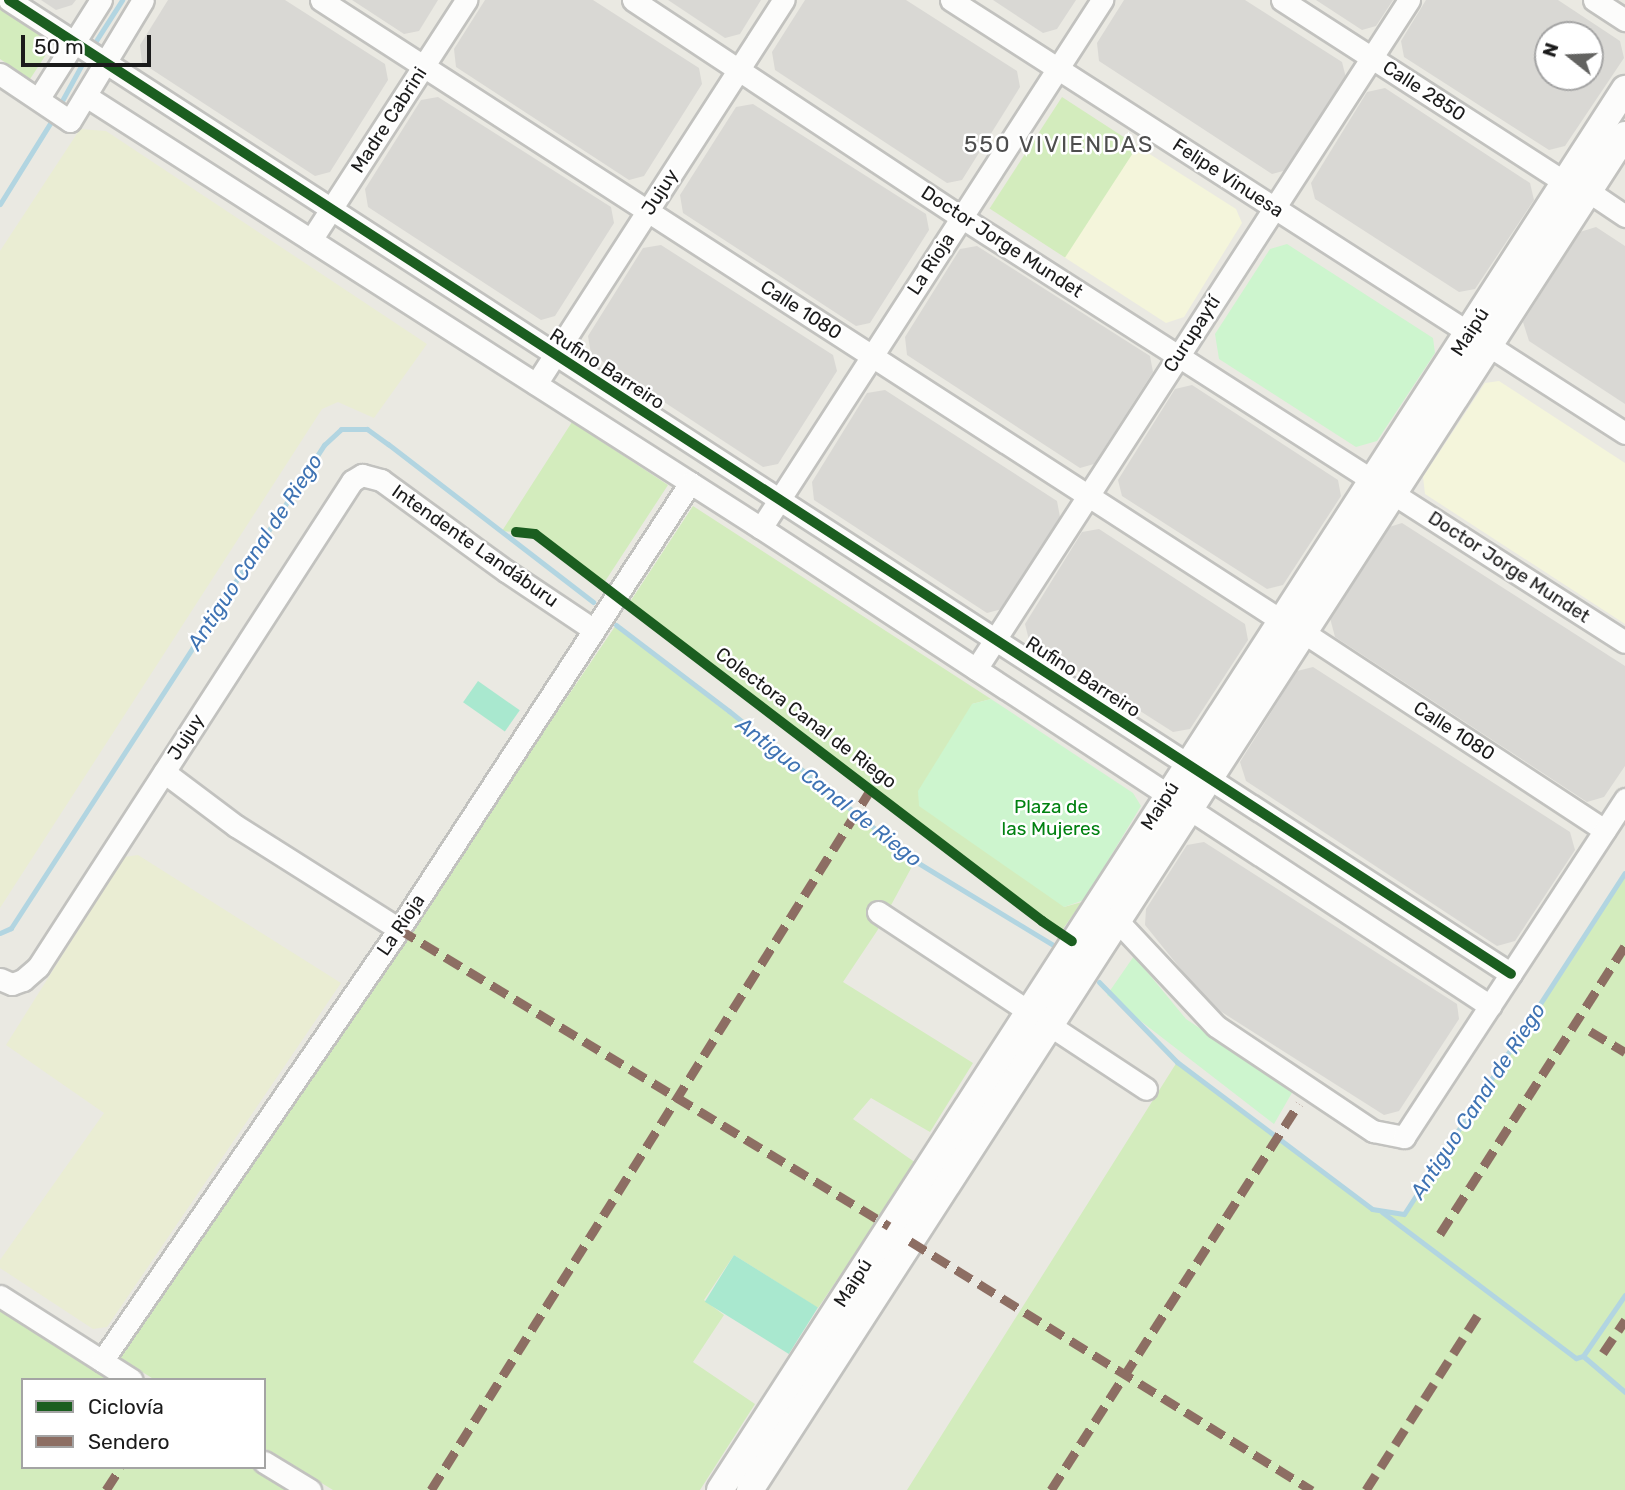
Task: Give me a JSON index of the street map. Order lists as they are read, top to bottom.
{
  "streets": {
    "street": [
      "Calle 2850",
      "Madre Cabrini",
      "Felipe Vinuesa",
      "Jujuy",
      "Doctor Jorge Mundet",
      "La Rioja",
      "Calle 1080",
      "Maipú",
      "Curupaytí",
      "Rufino Barreiro",
      "Intendente Landáburu"
    ],
    "cycle path": ["Colectora Canal de Riego"]
  },
  "crossings": [
    ["Calle 2850", "Maipú"],
    ["Calle 2850", "Curupaytí"],
    ["Madre Cabrini", "Calle 1080"],
    ["Madre Cabrini", "Rufino Barreiro"],
    ["Felipe Vinuesa", "La Rioja"],
    ["Felipe Vinuesa", "Maipú"],
    ["Felipe Vinuesa", "Curupaytí"],
    ["Jujuy", "Doctor Jorge Mundet"],
    ["Jujuy", "Calle 1080"],
    ["Jujuy", "Rufino Barreiro"],
    ["Jujuy", "Intendente Landáburu"],
    ["Doctor Jorge Mundet", "La Rioja"],
    ["Doctor Jorge Mundet", "Maipú"],
    ["Doctor Jorge Mundet", "Curupaytí"],
    ["La Rioja", "Calle 1080"],
    ["La Rioja", "Rufino Barreiro"],
    ["La Rioja", "Intendente Landáburu"],
    ["Calle 1080", "Maipú"],
    ["Calle 1080", "Curupaytí"],
    ["Maipú", "Rufino Barreiro"],
    ["Curupaytí", "Rufino Barreiro"]
  ],
  "districts": ["550 VIVIENDAS"],
  "water": ["Antiguo Canal de Riego"],
  "parks": ["Plaza de las Mujeres"],
  "legend": ["Ciclovía", "Sendero"],
  "scale_bar": "50 m",
  "north": "left"
}
